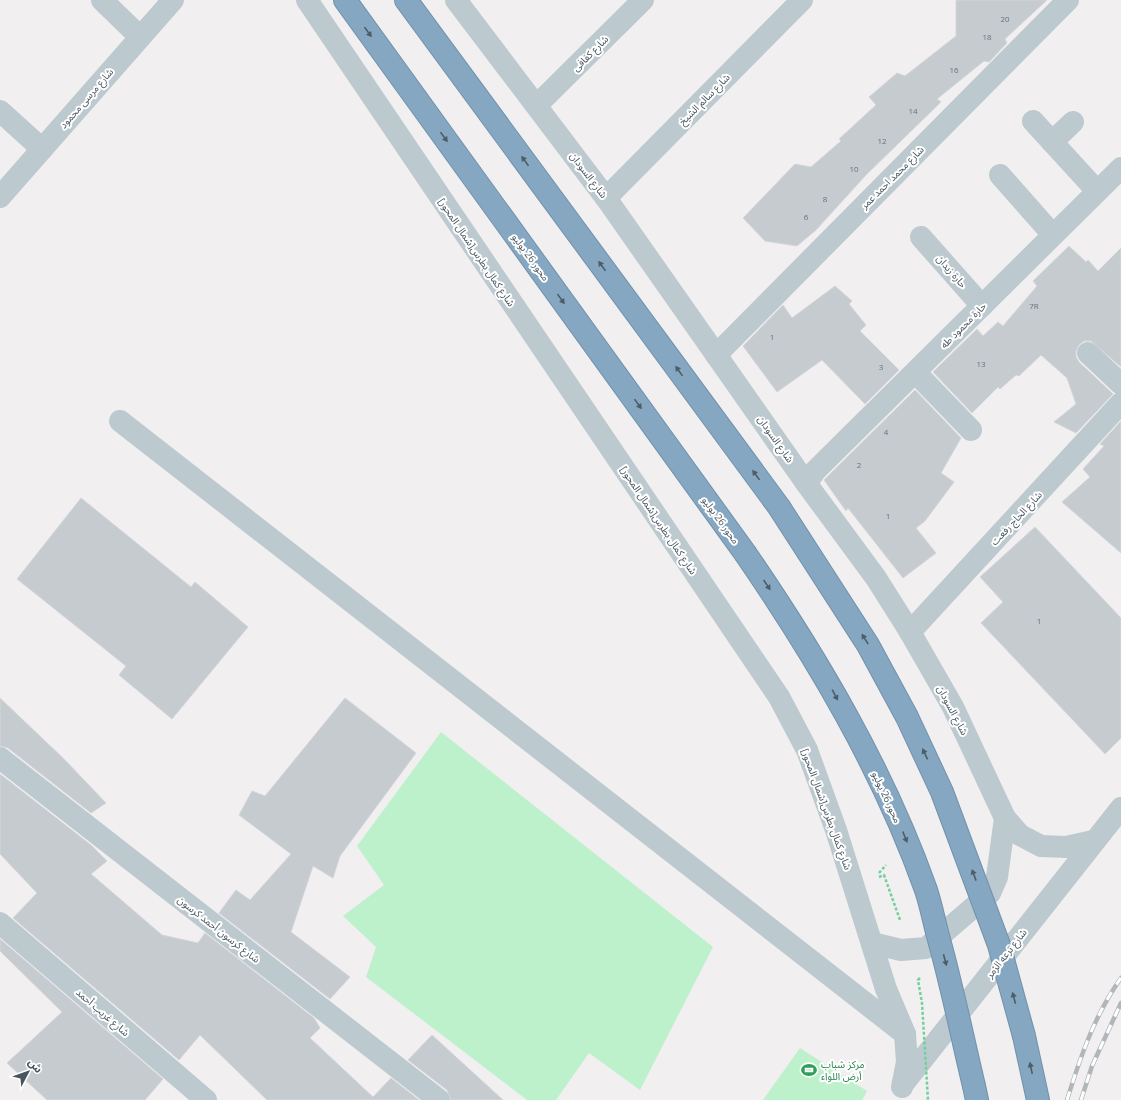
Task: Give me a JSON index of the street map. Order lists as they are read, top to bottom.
{
  "streets": {
    "highway": ["محور 26 يوليو"],
    "street": [
      "شارع كفافى",
      "شارع مرسى محمود",
      "شارع سالم الشيخ",
      "شارع السودان",
      "شارع محمد احمد عمر",
      "شارع كمال بطرس[شمال المحور]",
      "حارة زيدان",
      "حارة محمود طه",
      "شارع الحاج رفعت",
      "شارع كرسون أحمد كرسون",
      "شارع ترعه الزمر",
      "شارع غريب أحمد"
    ]
  },
  "crossings": [
    ["شارع كفافى", "شارع السودان"],
    ["شارع سالم الشيخ", "شارع السودان"],
    ["شارع السودان", "شارع محمد احمد عمر"],
    ["شارع السودان", "حارة محمود طه"],
    ["شارع السودان", "شارع الحاج رفعت"],
    ["شارع السودان", "شارع ترعه الزمر"],
    ["شارع كمال بطرس[شمال المحور]", "شارع ترعه الزمر"],
    ["حارة زيدان", "حارة محمود طه"]
  ],
  "places": {
    "sports": ["مركز شباب أرض اللواء"]
  },
  "house_numbers": [
    "20",
    "18",
    "16",
    "14",
    "12",
    "10",
    "8",
    "6",
    "7R",
    "1",
    "13",
    "3",
    "4",
    "2",
    "1",
    "1"
  ],
  "north": "top right"
}
